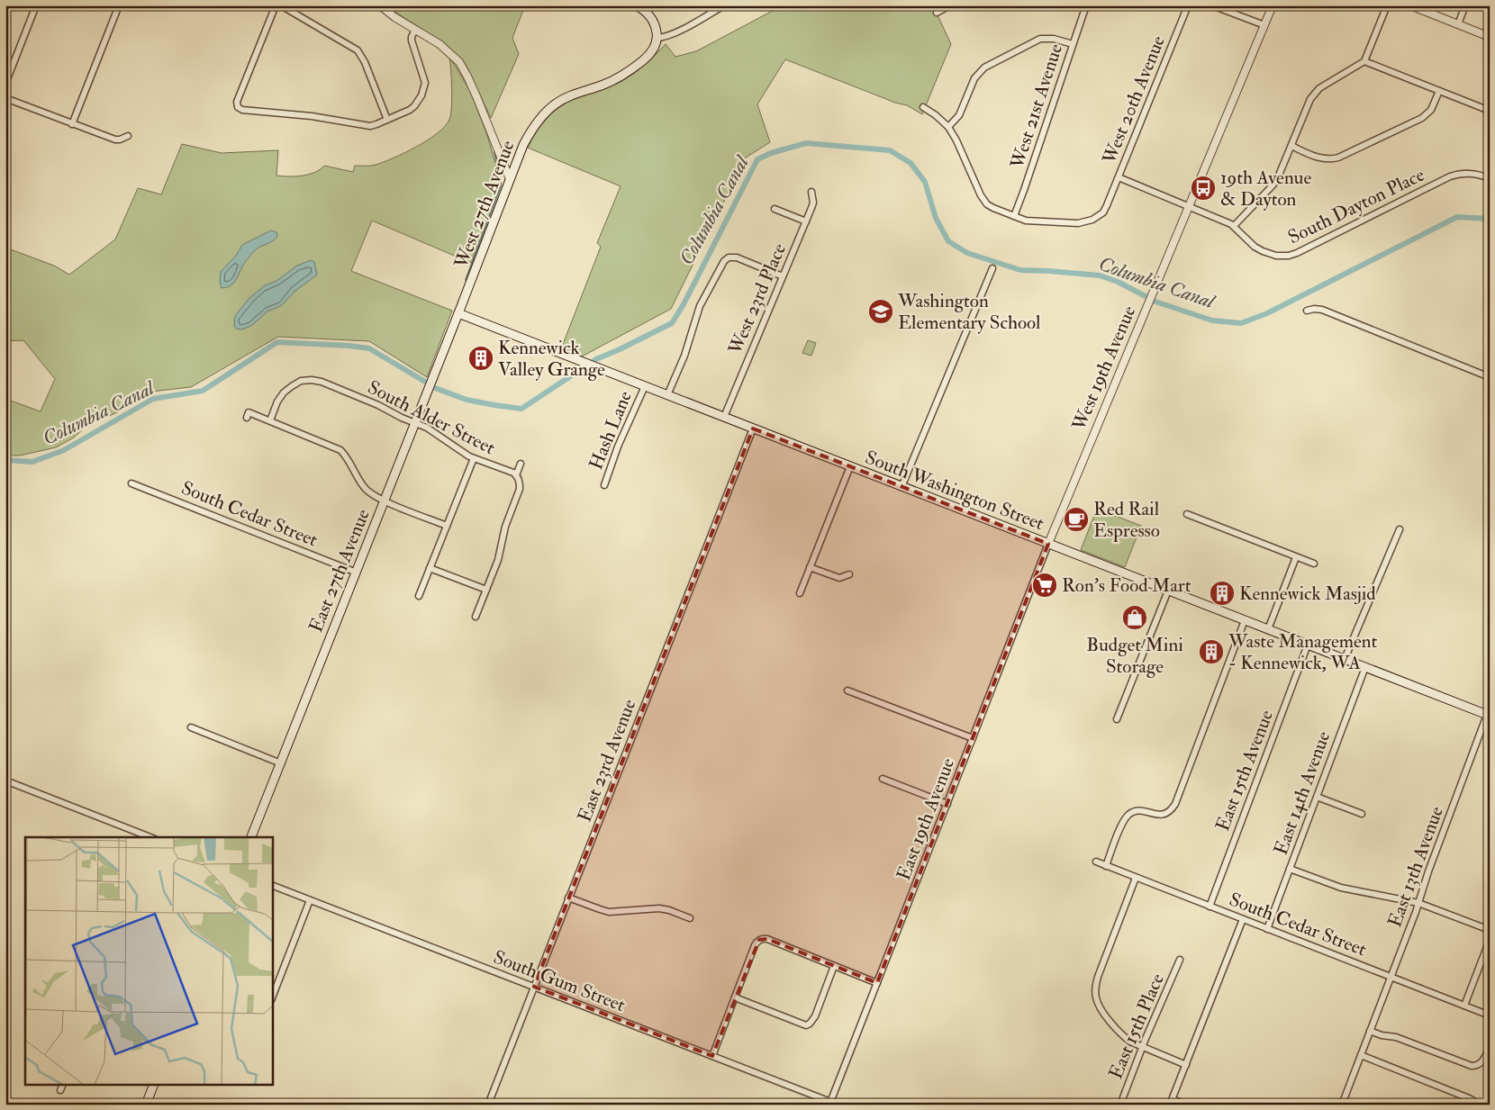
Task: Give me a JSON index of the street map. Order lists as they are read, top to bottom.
{
  "streets": {
    "main road": ["West 27th Avenue", "South Washington Street", "East 27th Avenue"],
    "street": [
      "West 20th Avenue",
      "West 21st Avenue",
      "South Dayton Place",
      "West 23rd Place",
      "West 19th Avenue",
      "South Alder Street",
      "Hash Lane",
      "South Cedar Street",
      "East 23rd Avenue",
      "East 15th Avenue",
      "East 14th Avenue",
      "East 19th Avenue",
      "East 13th Avenue",
      "South Gum Street",
      "East 15th Place"
    ]
  },
  "crossings": [
    ["West 20th Avenue", "West 21st Avenue"],
    ["West 20th Avenue", "South Dayton Place"],
    ["West 27th Avenue", "South Washington Street"],
    ["West 27th Avenue", "East 27th Avenue"],
    ["South Dayton Place", "West 19th Avenue"],
    ["West 23rd Place", "South Washington Street"],
    ["West 19th Avenue", "South Washington Street"],
    ["West 19th Avenue", "East 19th Avenue"],
    ["South Alder Street", "East 27th Avenue"],
    ["Hash Lane", "South Washington Street"],
    ["South Washington Street", "East 27th Avenue"],
    ["South Washington Street", "East 23rd Avenue"],
    ["South Washington Street", "East 15th Avenue"],
    ["South Washington Street", "East 14th Avenue"],
    ["South Washington Street", "East 19th Avenue"],
    ["South Washington Street", "East 13th Avenue"],
    ["South Cedar Street", "East 27th Avenue"],
    ["South Cedar Street", "East 15th Avenue"],
    ["South Cedar Street", "East 14th Avenue"],
    ["South Cedar Street", "East 13th Avenue"],
    ["East 23rd Avenue", "South Gum Street"],
    ["East 19th Avenue", "South Gum Street"]
  ],
  "water": ["Columbia Canal"],
  "places": {
    "bus stop": ["19th Avenue & Dayton"],
    "school or university": ["Washington Elementary School"],
    "building": ["Kennewick Valley Grange", "Kennewick Masjid", "Waste Management - Kennewick, WA"],
    "cafe": ["Red Rail Espresso"],
    "supermarket": ["Ron's Food Mart"],
    "shop": ["Budget Mini Storage"]
  }
}
